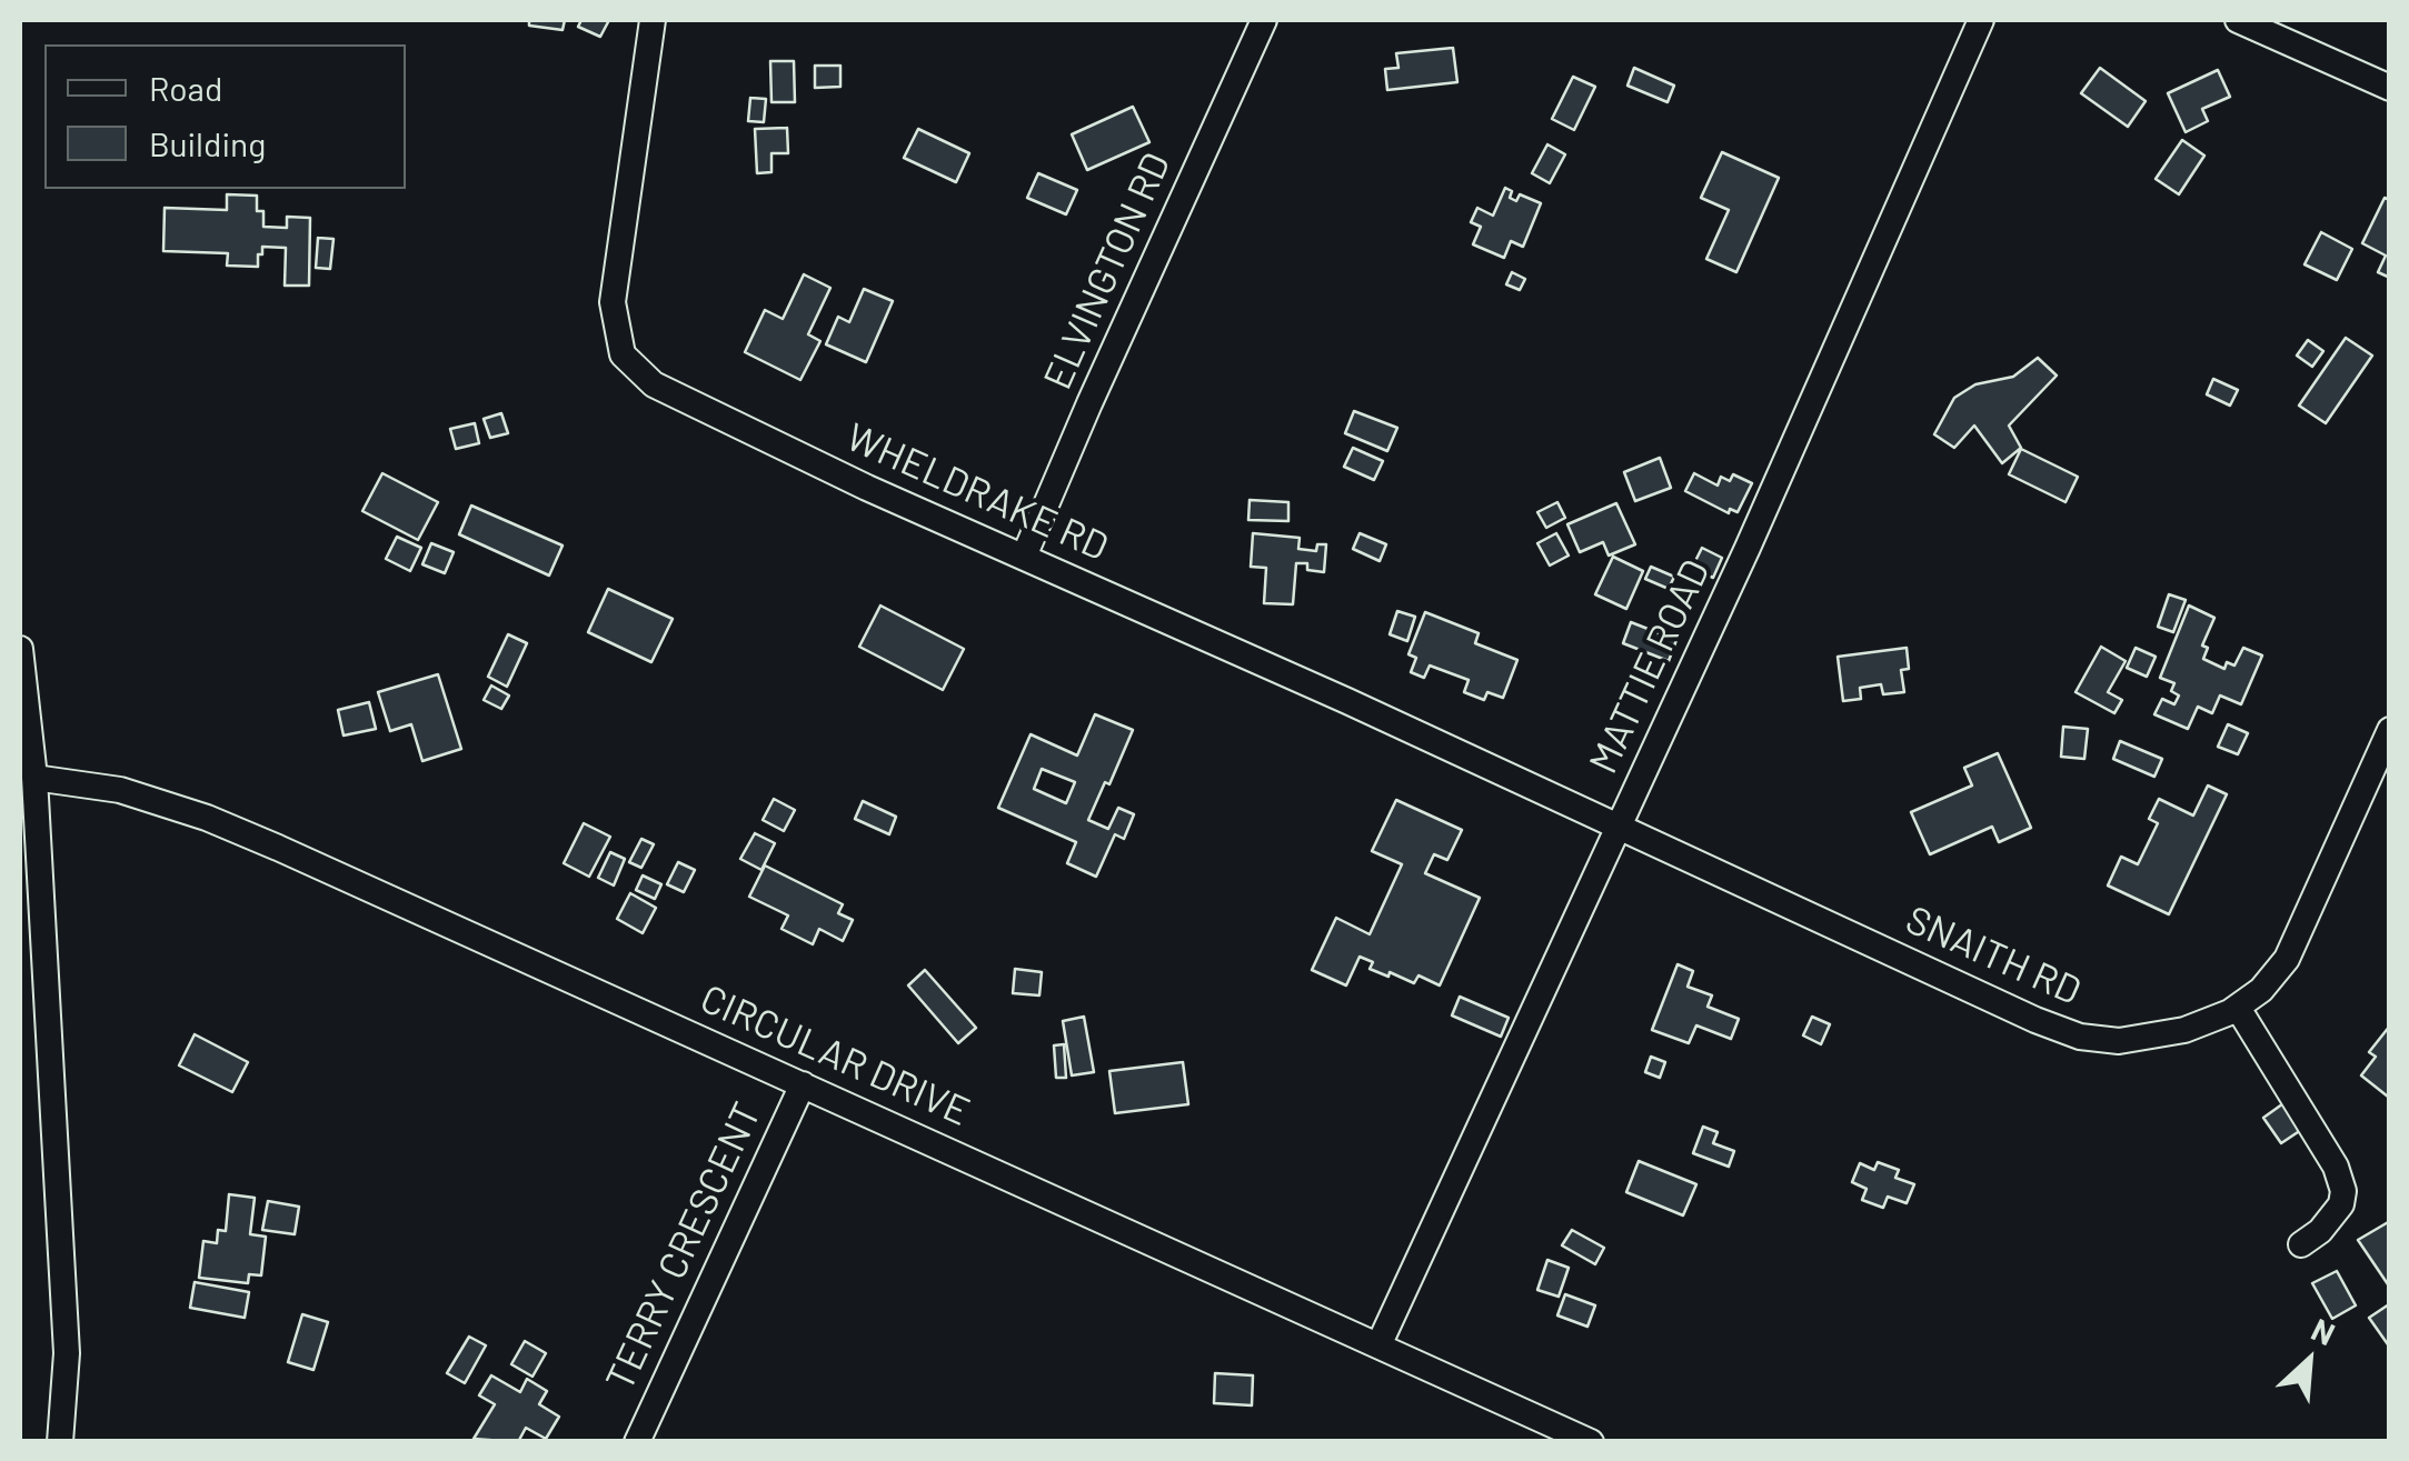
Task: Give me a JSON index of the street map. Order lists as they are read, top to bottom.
{
  "streets": {
    "street": [
      "ELVINGTON RD",
      "WHELDRAKE RD",
      "MATTIE ROAD",
      "SNAITH RD",
      "CIRCULAR DRIVE",
      "TERRY CRESCENT"
    ]
  },
  "crossings": [
    ["ELVINGTON RD", "WHELDRAKE RD"],
    ["WHELDRAKE RD", "MATTIE ROAD"],
    ["WHELDRAKE RD", "SNAITH RD"],
    ["MATTIE ROAD", "SNAITH RD"],
    ["MATTIE ROAD", "CIRCULAR DRIVE"],
    ["CIRCULAR DRIVE", "TERRY CRESCENT"]
  ],
  "legend": ["Road", "Building"],
  "north": "top right"
}
